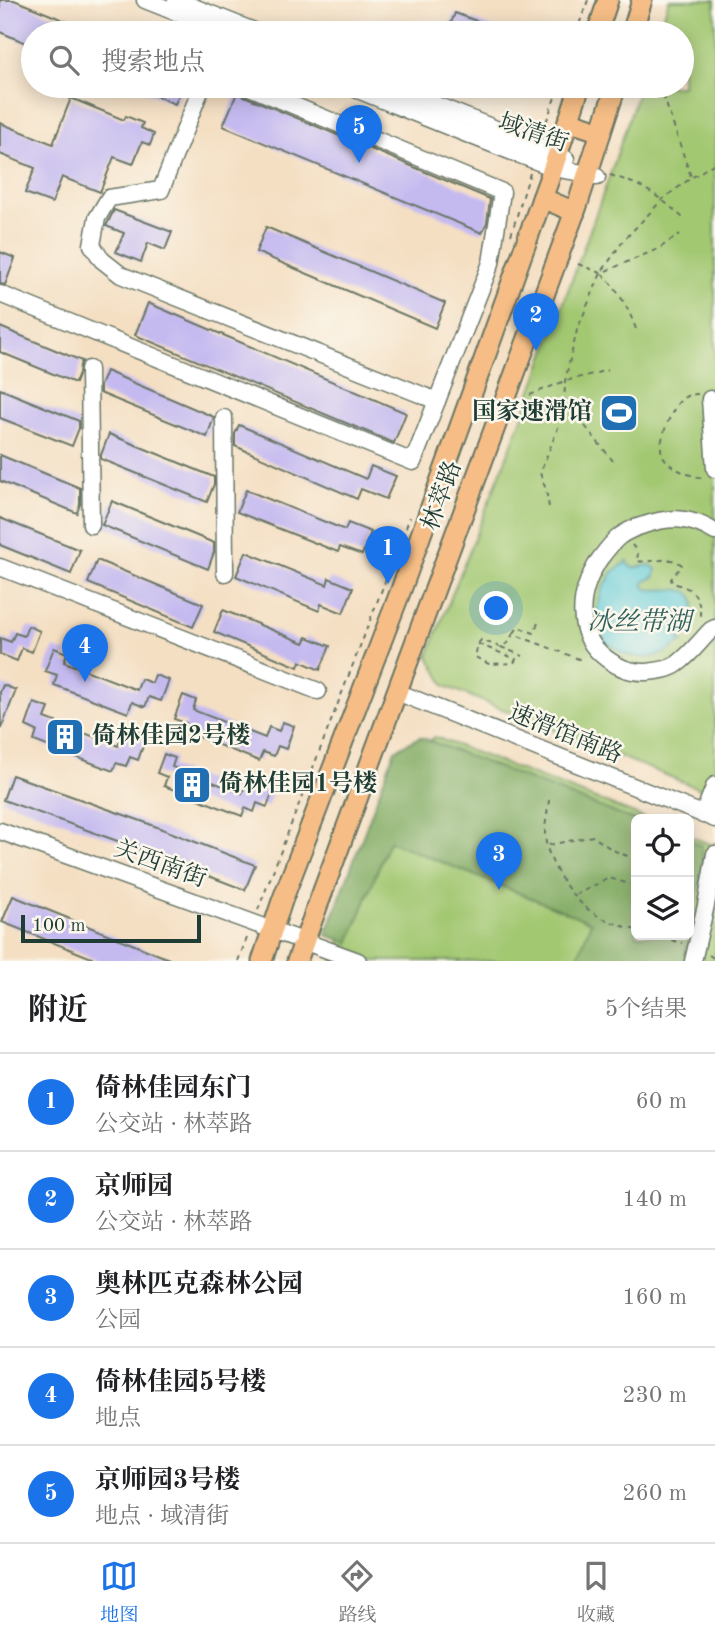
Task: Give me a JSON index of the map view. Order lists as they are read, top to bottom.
{
  "streets": {
    "main road": ["林萃路"],
    "street": ["域清街", "速滑馆南路", "关西南街"]
  },
  "crossings": [
    ["域清街", "林萃路"],
    ["林萃路", "速滑馆南路"],
    ["林萃路", "关西南街"]
  ],
  "water": ["冰丝带湖"],
  "places": {
    "sports": ["国家速滑馆"],
    "building": ["倚林佳园2号楼", "倚林佳园1号楼"]
  },
  "scale_bar": "100 m",
  "page": {
    "search": "搜索地点",
    "pins": [
      "5",
      "2",
      "1",
      "4",
      "3"
    ],
    "scale": "100 m",
    "heading": ["附近", "5个结果"],
    "list": [
      {
        "mark": "1",
        "name": "倚林佳园东门",
        "note": "公交站 · 林萃路",
        "value": "60 m"
      },
      {
        "mark": "2",
        "name": "京师园",
        "note": "公交站 · 林萃路",
        "value": "140 m"
      },
      {
        "mark": "3",
        "name": "奥林匹克森林公园",
        "note": "公园",
        "value": "160 m"
      },
      {
        "mark": "4",
        "name": "倚林佳园5号楼",
        "note": "地点",
        "value": "230 m"
      },
      {
        "mark": "5",
        "name": "京师园3号楼",
        "note": "地点 · 域清街",
        "value": "260 m"
      }
    ],
    "nav": ["地图", "路线", "收藏"]
  }
}
